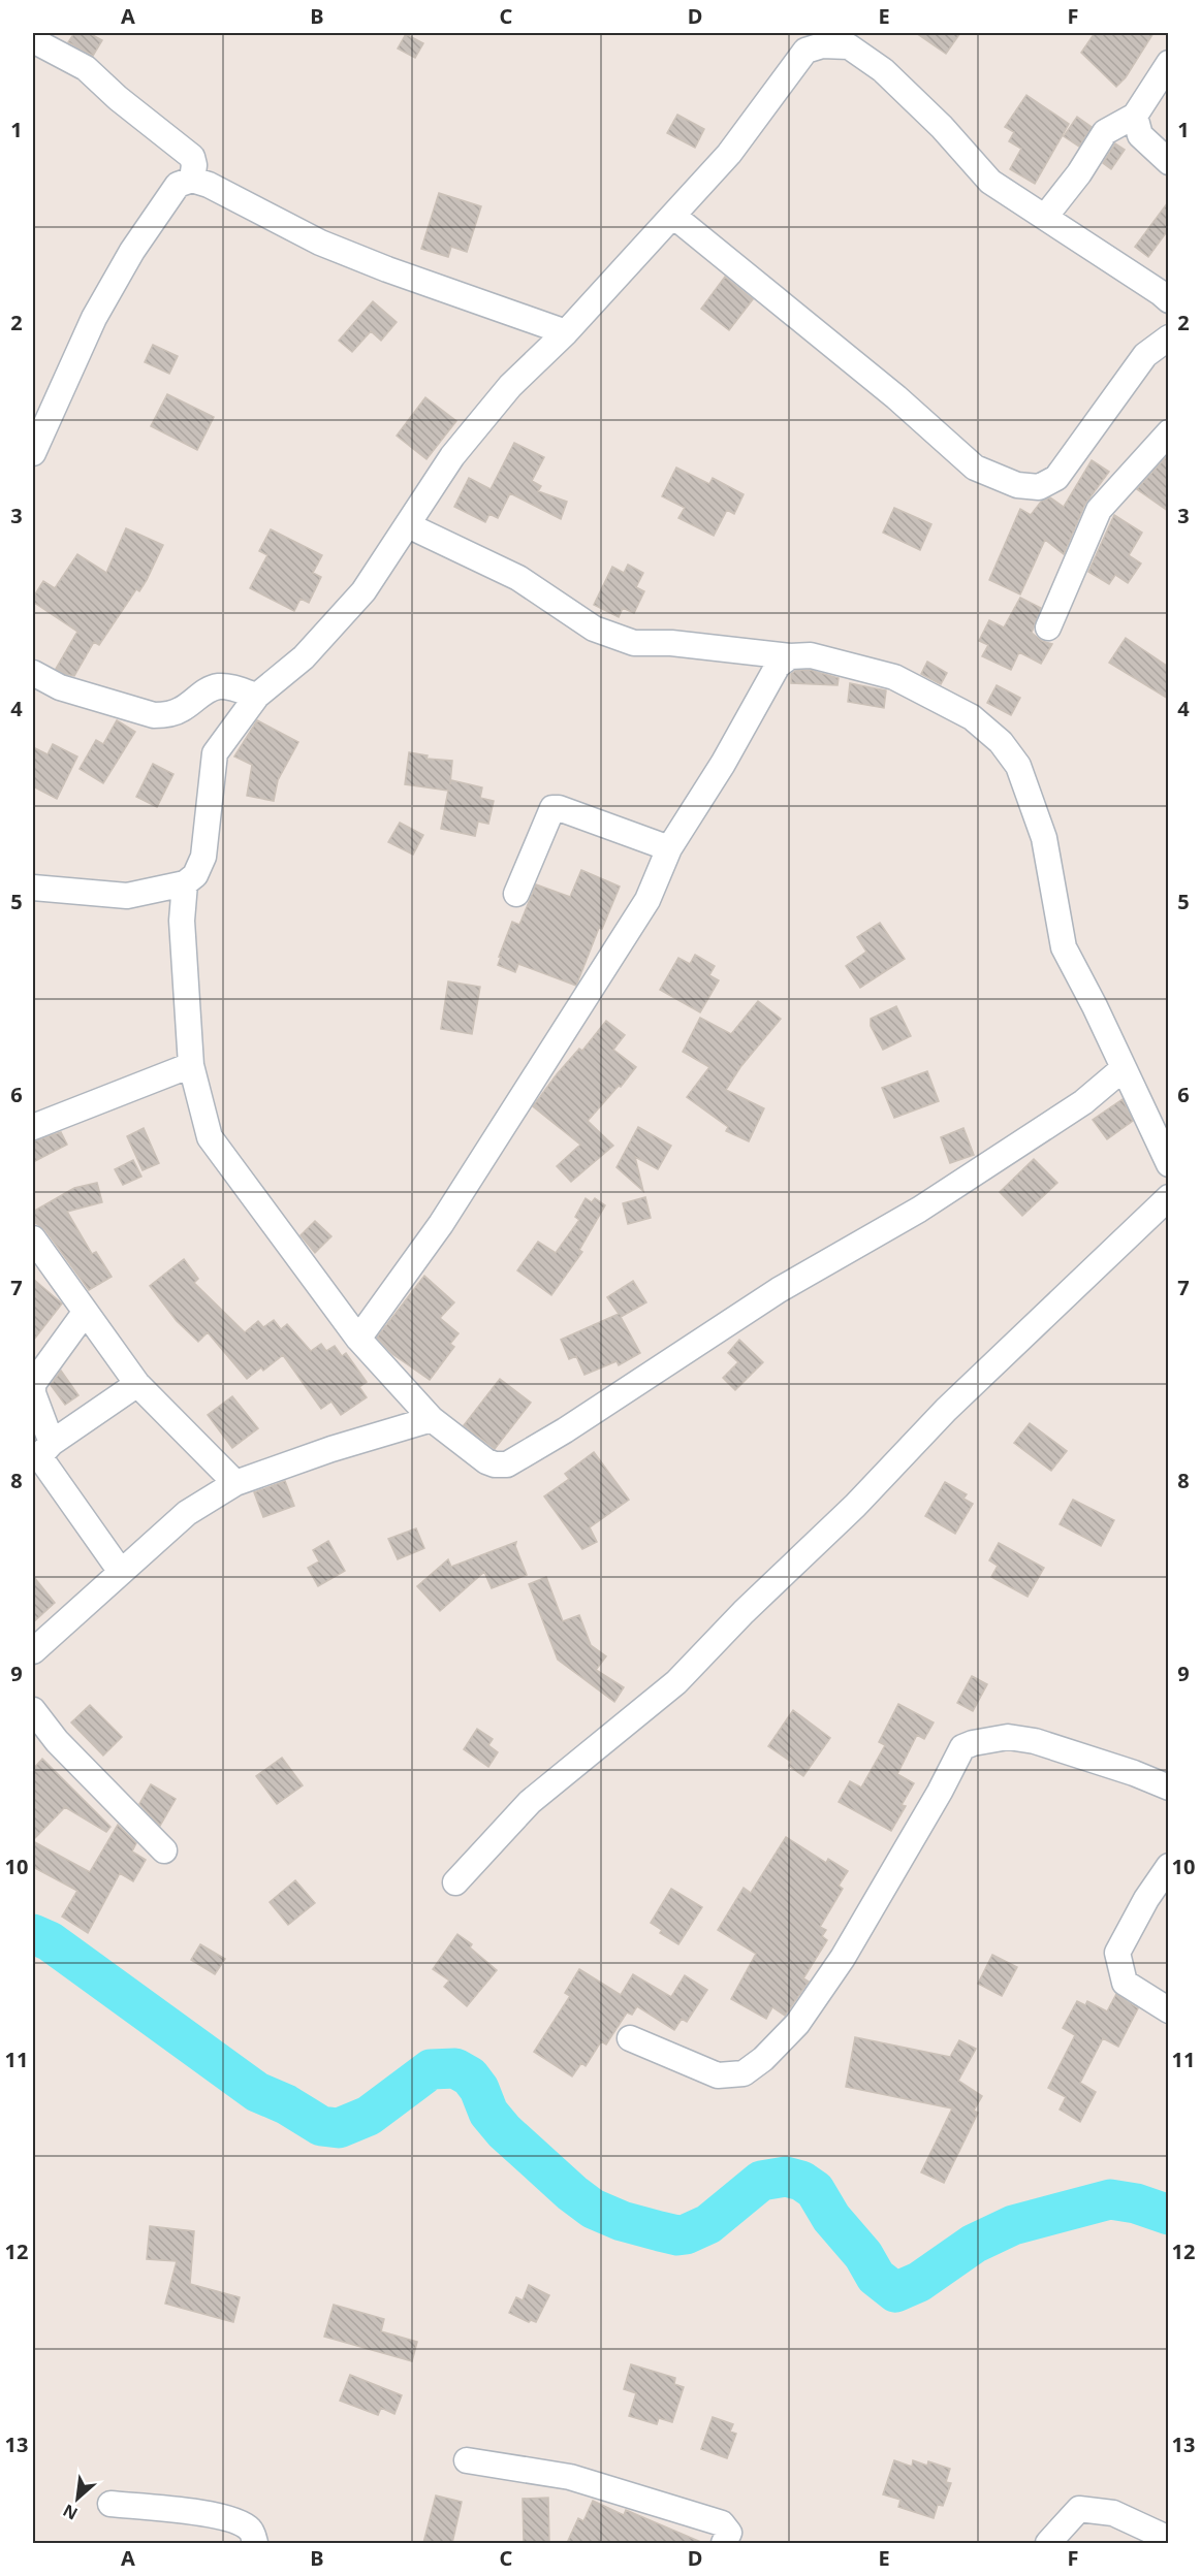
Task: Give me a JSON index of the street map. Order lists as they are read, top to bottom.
{
  "north": "bottom left",
  "grid": {
    "columns": [
      "A",
      "B",
      "C",
      "D",
      "E",
      "F"
    ],
    "rows": [
      "1",
      "2",
      "3",
      "4",
      "5",
      "6",
      "7",
      "8",
      "9",
      "10",
      "11",
      "12",
      "13"
    ]
  }
}
